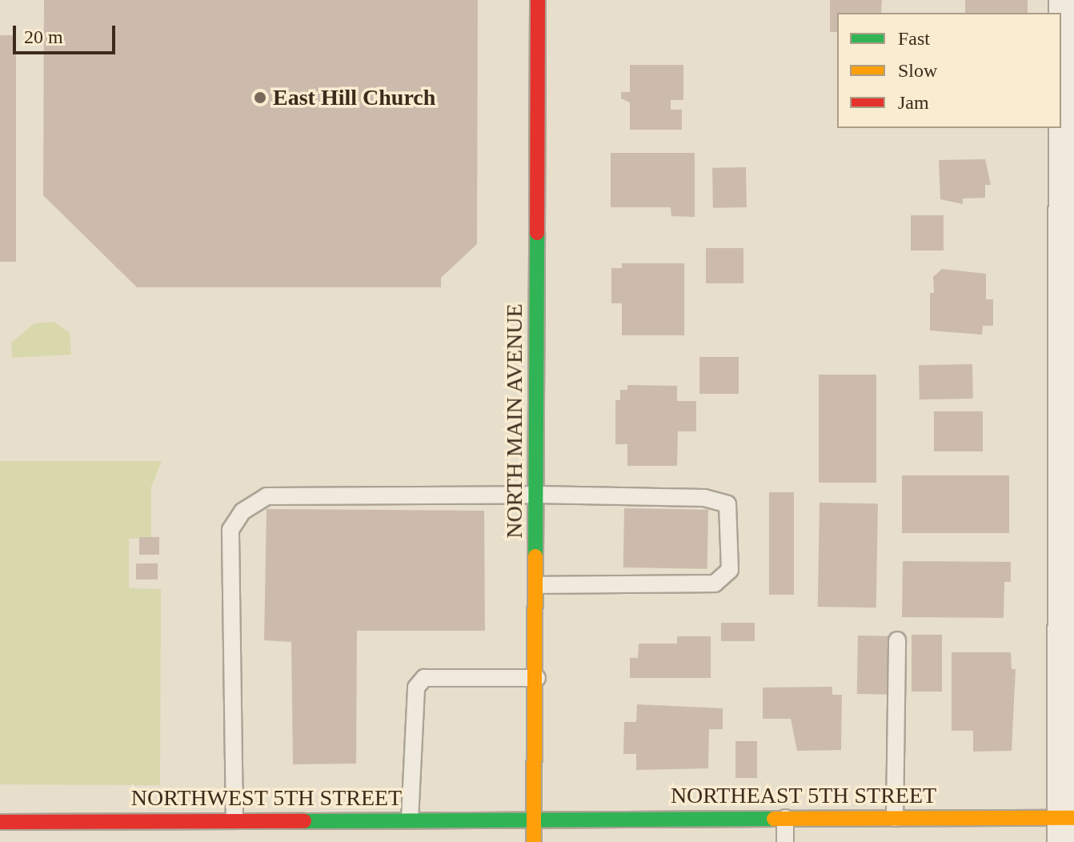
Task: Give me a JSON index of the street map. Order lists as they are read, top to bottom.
{
  "streets": {
    "street": ["NORTH MAIN AVENUE", "NORTHEAST 5TH STREET", "NORTHWEST 5TH STREET"]
  },
  "crossings": [
    ["NORTH MAIN AVENUE", "NORTHEAST 5TH STREET"],
    ["NORTH MAIN AVENUE", "NORTHWEST 5TH STREET"],
    ["NORTHEAST 5TH STREET", "NORTHWEST 5TH STREET"]
  ],
  "places": ["East Hill Church"],
  "legend": ["Fast", "Slow", "Jam"],
  "scale_bar": "20 m"
}
